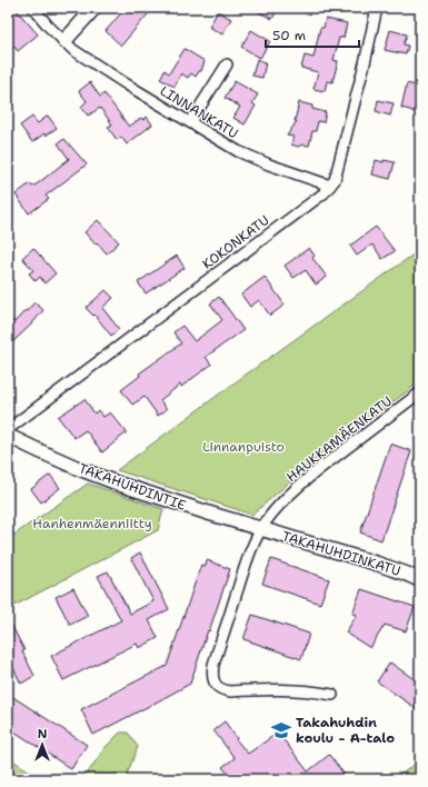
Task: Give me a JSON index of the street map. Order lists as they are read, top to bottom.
{
  "streets": {
    "street": [
      "LINNANKATU",
      "KOKONKATU",
      "HAUKKAMÄENKATU",
      "TAKAHUHDINTIE",
      "TAKAHUHDINKATU"
    ]
  },
  "crossings": [
    ["LINNANKATU", "KOKONKATU"],
    ["HAUKKAMÄENKATU", "TAKAHUHDINTIE"],
    ["HAUKKAMÄENKATU", "TAKAHUHDINKATU"],
    ["TAKAHUHDINTIE", "TAKAHUHDINKATU"]
  ],
  "parks": ["Linnanpuisto", "Hanhenmäenniitty"],
  "places": {
    "school or university": ["Takahuhdin koulu - A-talo"]
  },
  "scale_bar": "50 m",
  "north": "top"
}
